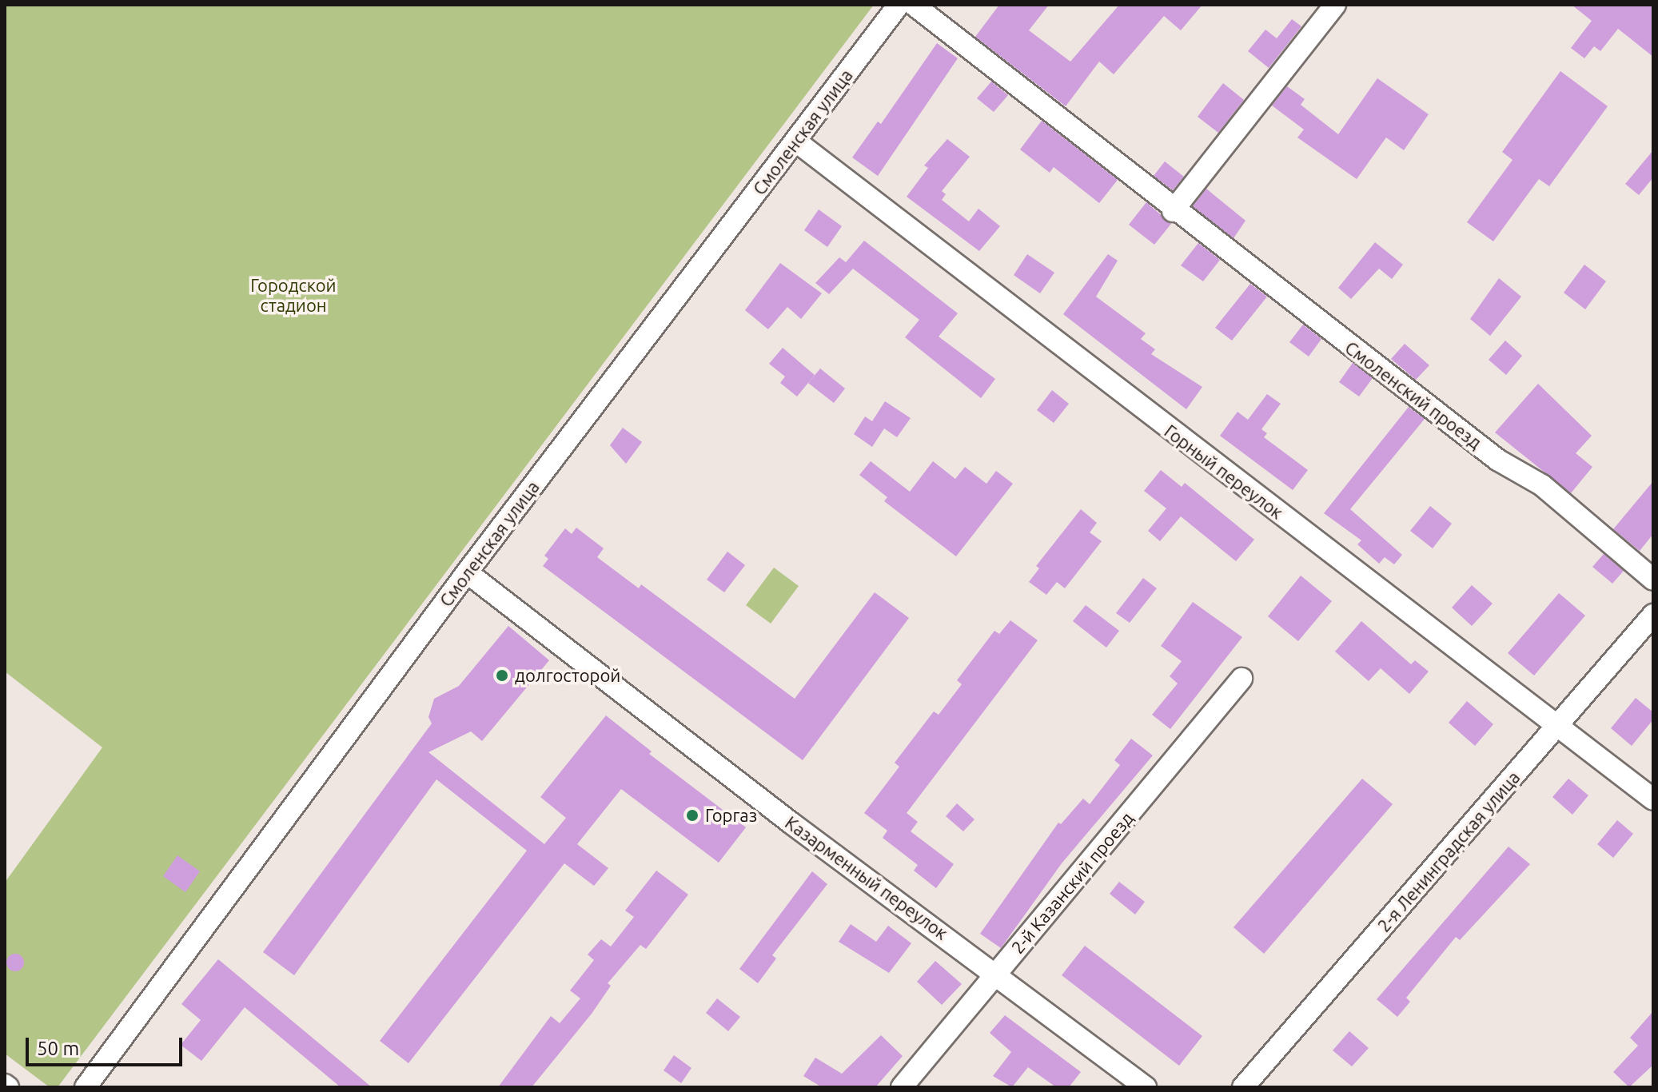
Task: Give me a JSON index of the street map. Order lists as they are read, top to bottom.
{
  "streets": {
    "street": [
      "Смоленская улица",
      "Смоленский проезд",
      "Горный переулок",
      "2-я Ленинградская улица",
      "Казарменный переулок",
      "2-й Казанский проезд"
    ]
  },
  "crossings": [
    ["Смоленская улица", "Горный переулок"],
    ["Смоленская улица", "Казарменный переулок"],
    ["Горный переулок", "2-я Ленинградская улица"],
    ["Казарменный переулок", "2-й Казанский проезд"]
  ],
  "parks": ["Городской стадион"],
  "places": ["долгосторой", "Горгаз"],
  "scale_bar": "50 m"
}
